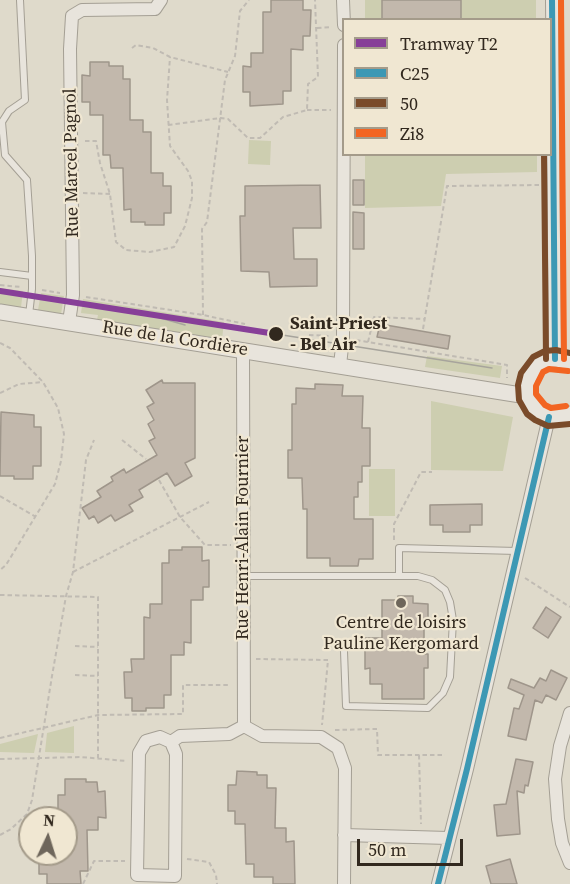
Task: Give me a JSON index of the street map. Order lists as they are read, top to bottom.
{
  "streets": {
    "street": ["Rue Marcel Pagnol", "Rue de la Cordière", "Rue Henri-Alain Fournier"]
  },
  "crossings": [
    ["Rue Marcel Pagnol", "Rue de la Cordière"],
    ["Rue de la Cordière", "Rue Henri-Alain Fournier"]
  ],
  "places": ["Saint-Priest - Bel Air", "Centre de loisirs Pauline Kergomard"],
  "lines": [
    "transit line C25",
    "transit line Zi8",
    "transit line 50",
    "tram line T2"
  ],
  "legend": [
    "Tramway T2",
    "C25",
    "50",
    "Zi8"
  ],
  "scale_bar": "50 m",
  "north": "top"
}
